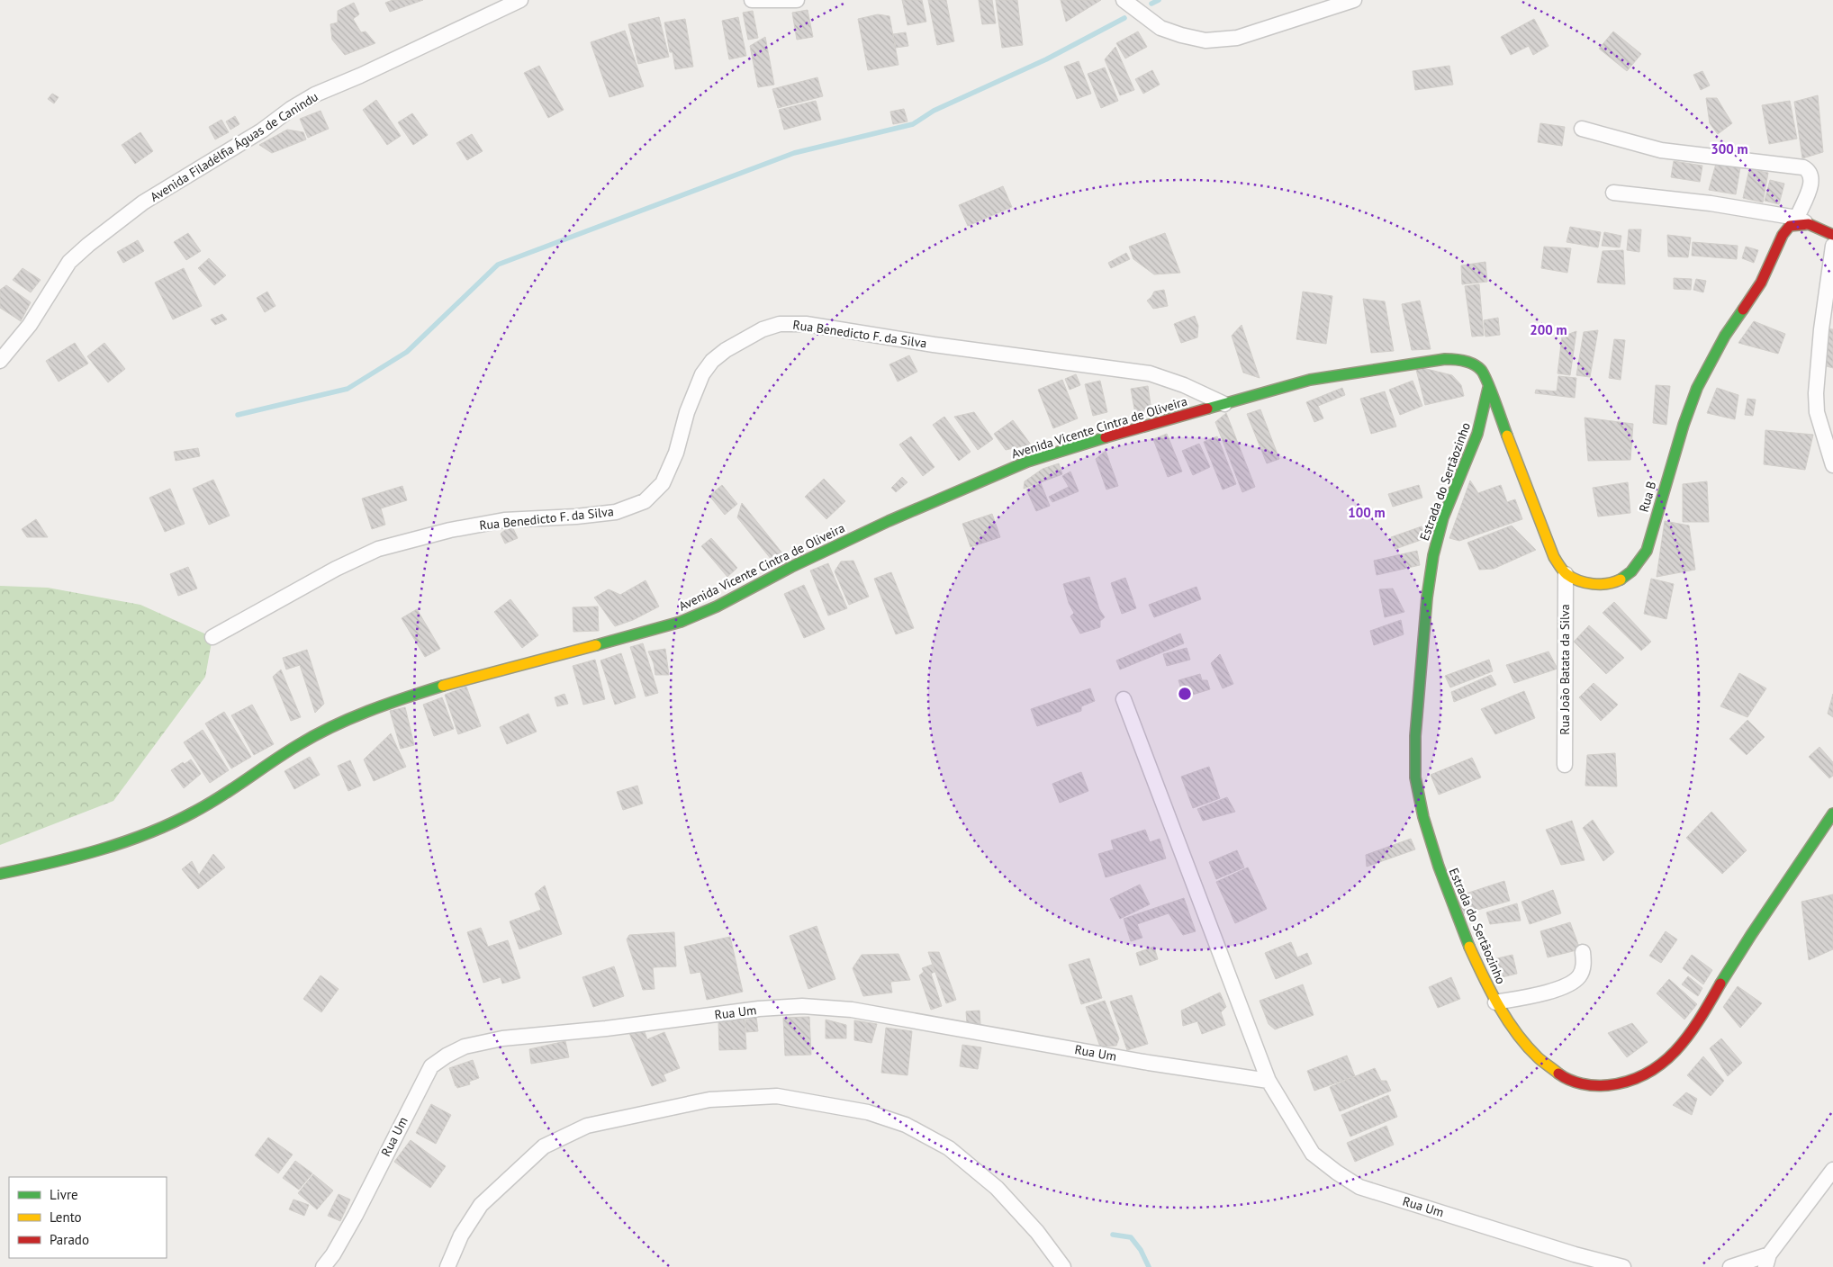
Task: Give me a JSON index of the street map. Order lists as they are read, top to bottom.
{
  "streets": {
    "street": [
      "Avenida Filadélfia Águas de Canindu",
      "Rua Benedicto F. da Silva",
      "Avenida Vicente Cintra de Oliveira",
      "Estrada do Sertãozinho",
      "Rua B",
      "Rua João Batata da Silva",
      "Rua Um"
    ]
  },
  "crossings": [
    ["Rua Benedicto F. da Silva", "Avenida Vicente Cintra de Oliveira"],
    ["Avenida Vicente Cintra de Oliveira", "Estrada do Sertãozinho"],
    ["Rua B", "Rua João Batata da Silva"]
  ],
  "legend": ["Livre", "Lento", "Parado"],
  "rings": ["300 m", "200 m", "100 m"]
}
